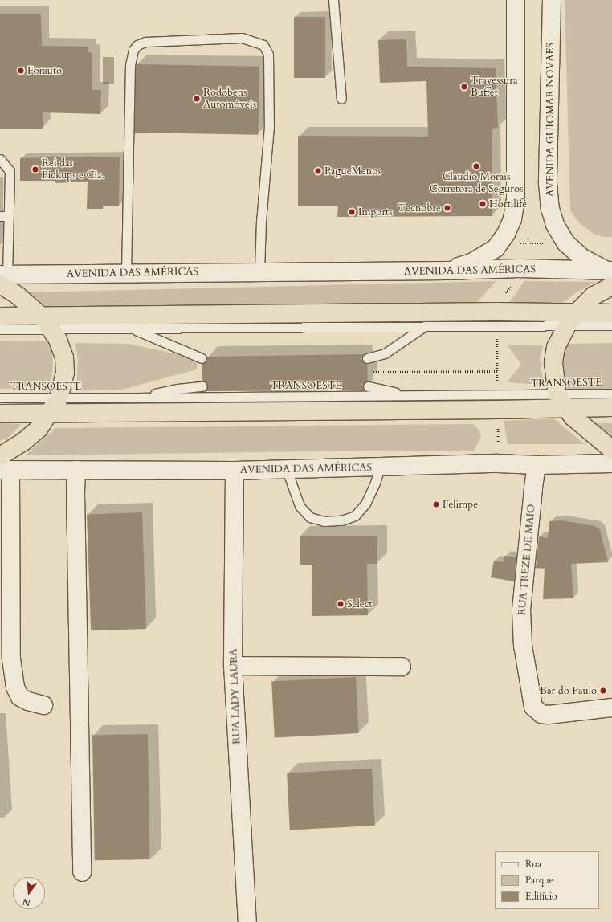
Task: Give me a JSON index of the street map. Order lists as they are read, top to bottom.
{
  "streets": {
    "street": [
      "AVENIDA GUIOMAR NOVAES",
      "AVENIDA DAS AMÉRICAS",
      "RUA TREZE DE MAIO",
      "RUA LADY LAURA"
    ],
    "lane": ["TRANSOESTE"]
  },
  "crossings": [
    ["AVENIDA GUIOMAR NOVAES", "AVENIDA DAS AMÉRICAS"],
    ["AVENIDA DAS AMÉRICAS", "RUA TREZE DE MAIO"],
    ["AVENIDA DAS AMÉRICAS", "RUA LADY LAURA"]
  ],
  "places": [
    "Forauto",
    "Travessura Buffet",
    "Rodobens Automóveis",
    "Claudio Morais Corretora de Seguros",
    "Rei das Pickups e Cia.",
    "PagueMenos",
    "Hortilife",
    "Tecnobre",
    "Imports",
    "Felimpe",
    "Select",
    "Bar do Paulo"
  ],
  "legend": ["Rua", "Parque", "Edifício"],
  "north": "bottom"
}
